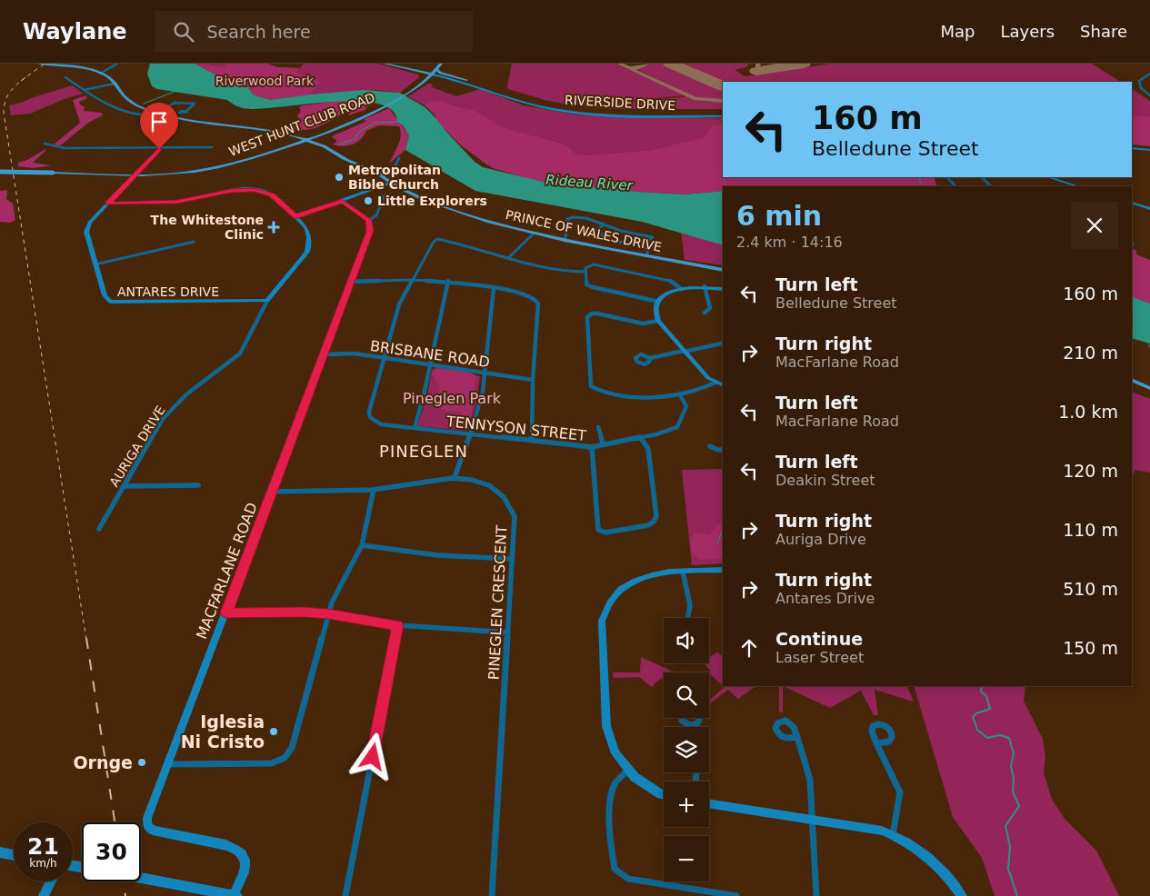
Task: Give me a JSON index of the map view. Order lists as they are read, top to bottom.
{
  "streets": {
    "main road": ["WEST HUNT CLUB ROAD", "PRINCE OF WALES DRIVE"],
    "street": [
      "RIVERSIDE DRIVE",
      "ANTARES DRIVE",
      "BRISBANE ROAD",
      "TENNYSON STREET",
      "AURIGA DRIVE",
      "MACFARLANE ROAD",
      "PINEGLEN CRESCENT"
    ]
  },
  "crossings": [
    ["WEST HUNT CLUB ROAD", "PRINCE OF WALES DRIVE"],
    ["WEST HUNT CLUB ROAD", "ANTARES DRIVE"],
    ["ANTARES DRIVE", "AURIGA DRIVE"],
    ["BRISBANE ROAD", "TENNYSON STREET"],
    ["BRISBANE ROAD", "MACFARLANE ROAD"],
    ["MACFARLANE ROAD", "PINEGLEN CRESCENT"]
  ],
  "districts": ["PINEGLEN"],
  "water": ["Rideau River"],
  "parks": ["Riverwood Park", "Pineglen Park"],
  "places": {
    "other": [
      "Metropolitan Bible Church",
      "Little Explorers",
      "Iglesia Ni Cristo",
      "Ornge"
    ],
    "health": ["The Whitestone Clinic"]
  },
  "page": {
    "header": "Waylane",
    "search": "Search here",
    "nav": ["Map", "Layers", "Share"],
    "turn": ["160 m", "Belledune Street"],
    "heading": ["6 min", "2.4 km · 14:16"],
    "list": [
      {
        "name": "Turn left",
        "note": "Belledune Street",
        "value": "160 m"
      },
      {
        "name": "Turn right",
        "note": "MacFarlane Road",
        "value": "210 m"
      },
      {
        "name": "Turn left",
        "note": "MacFarlane Road",
        "value": "1.0 km"
      },
      {
        "name": "Turn left",
        "note": "Deakin Street",
        "value": "120 m"
      },
      {
        "name": "Turn right",
        "note": "Auriga Drive",
        "value": "110 m"
      },
      {
        "name": "Turn right",
        "note": "Antares Drive",
        "value": "510 m"
      },
      {
        "name": "Continue",
        "note": "Laser Street",
        "value": "150 m"
      }
    ],
    "map_buttons": ["+", "−"],
    "speed": "21 km/h",
    "limit": "30"
  }
}
